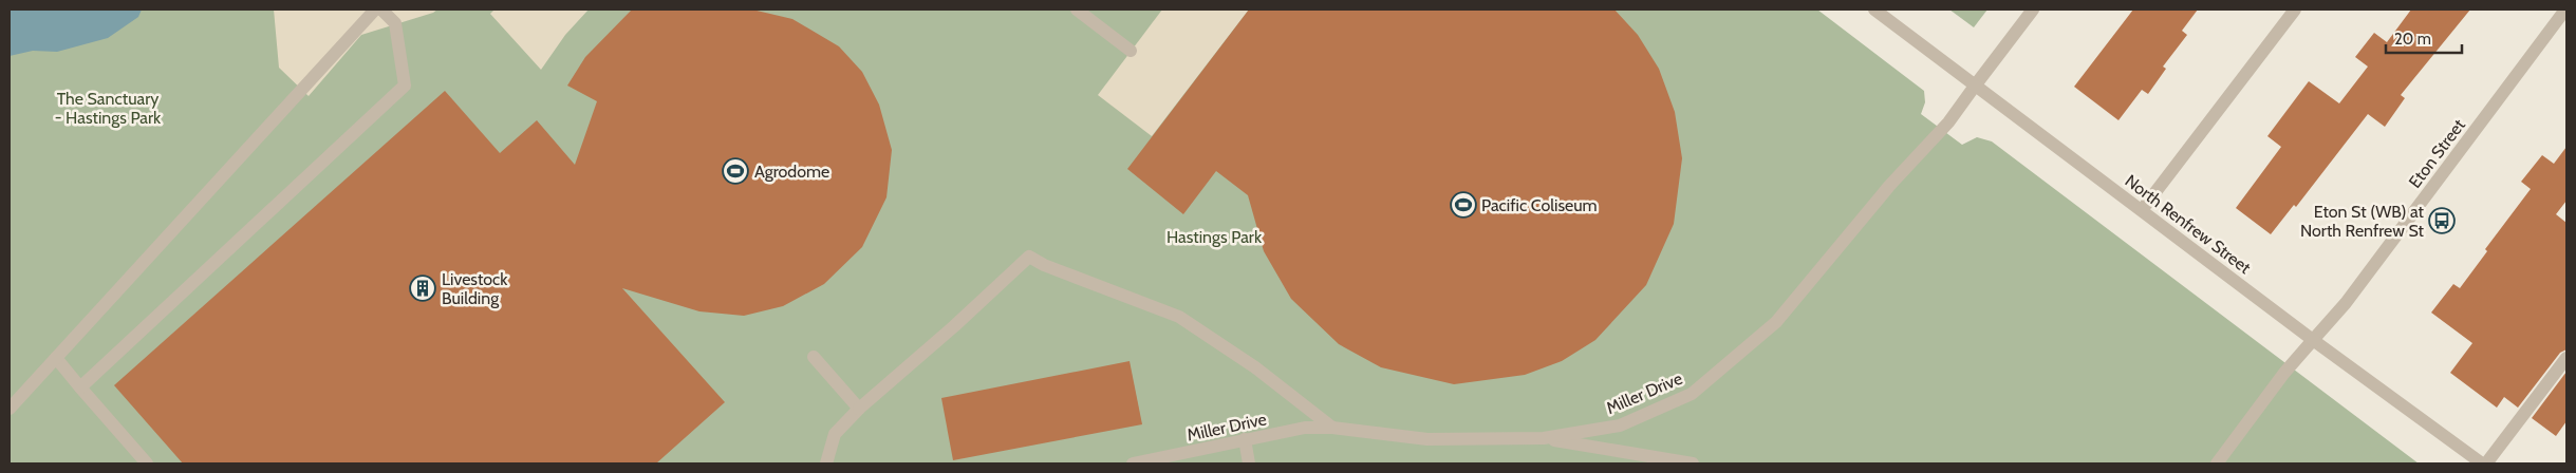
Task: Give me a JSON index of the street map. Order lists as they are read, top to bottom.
{
  "streets": {
    "street": ["Eton Street", "North Renfrew Street", "Miller Drive"]
  },
  "crossings": [
    ["Eton Street", "North Renfrew Street"],
    ["North Renfrew Street", "Miller Drive"]
  ],
  "parks": ["The Sanctuary - Hastings Park", "Hastings Park"],
  "places": {
    "sports": ["Agrodome", "Pacific Coliseum"],
    "bus stop": ["Eton St (WB) at North Renfrew St"],
    "building": ["Livestock Building"]
  },
  "scale_bar": "20 m"
}
